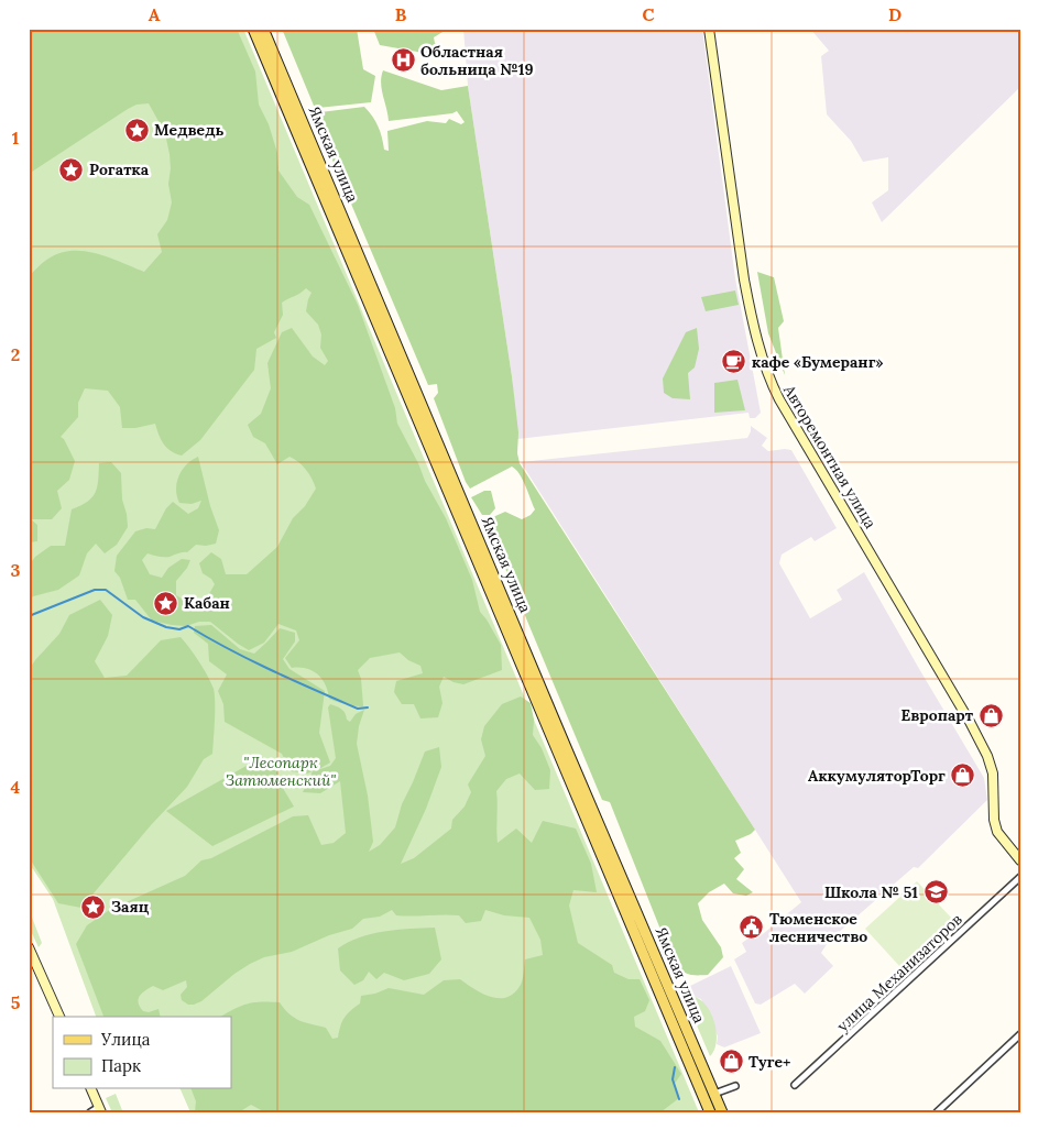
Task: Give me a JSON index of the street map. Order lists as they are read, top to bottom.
{
  "streets": {
    "main road": ["Ямская улица"],
    "street": ["Авторемонтная улица", "улица Механизаторов"]
  },
  "parks": ["\"Лесопарк Затюменский\""],
  "places": {
    "hospital": ["Областная больница №19"],
    "place": [
      "Медведь",
      "Рогатка",
      "Кабан",
      "Заяц"
    ],
    "cafe": ["кафе «Бумеранг»"],
    "shop": ["Европарт", "АккумуляторТорг", "Tyre+"],
    "school or university": ["Школа № 51"],
    "public building": ["Тюменское лесничество"]
  },
  "legend": ["Улица", "Парк"],
  "grid": {
    "columns": [
      "A",
      "B",
      "C",
      "D"
    ],
    "rows": [
      "1",
      "2",
      "3",
      "4",
      "5"
    ]
  }
}
